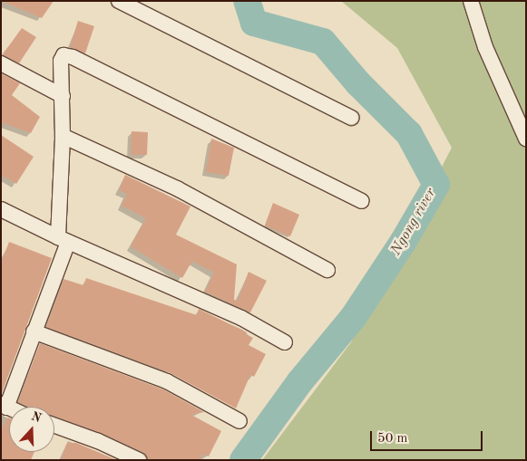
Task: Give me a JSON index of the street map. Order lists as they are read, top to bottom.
{
  "water": ["Ngong river"],
  "scale_bar": "50 m",
  "north": "top"
}
